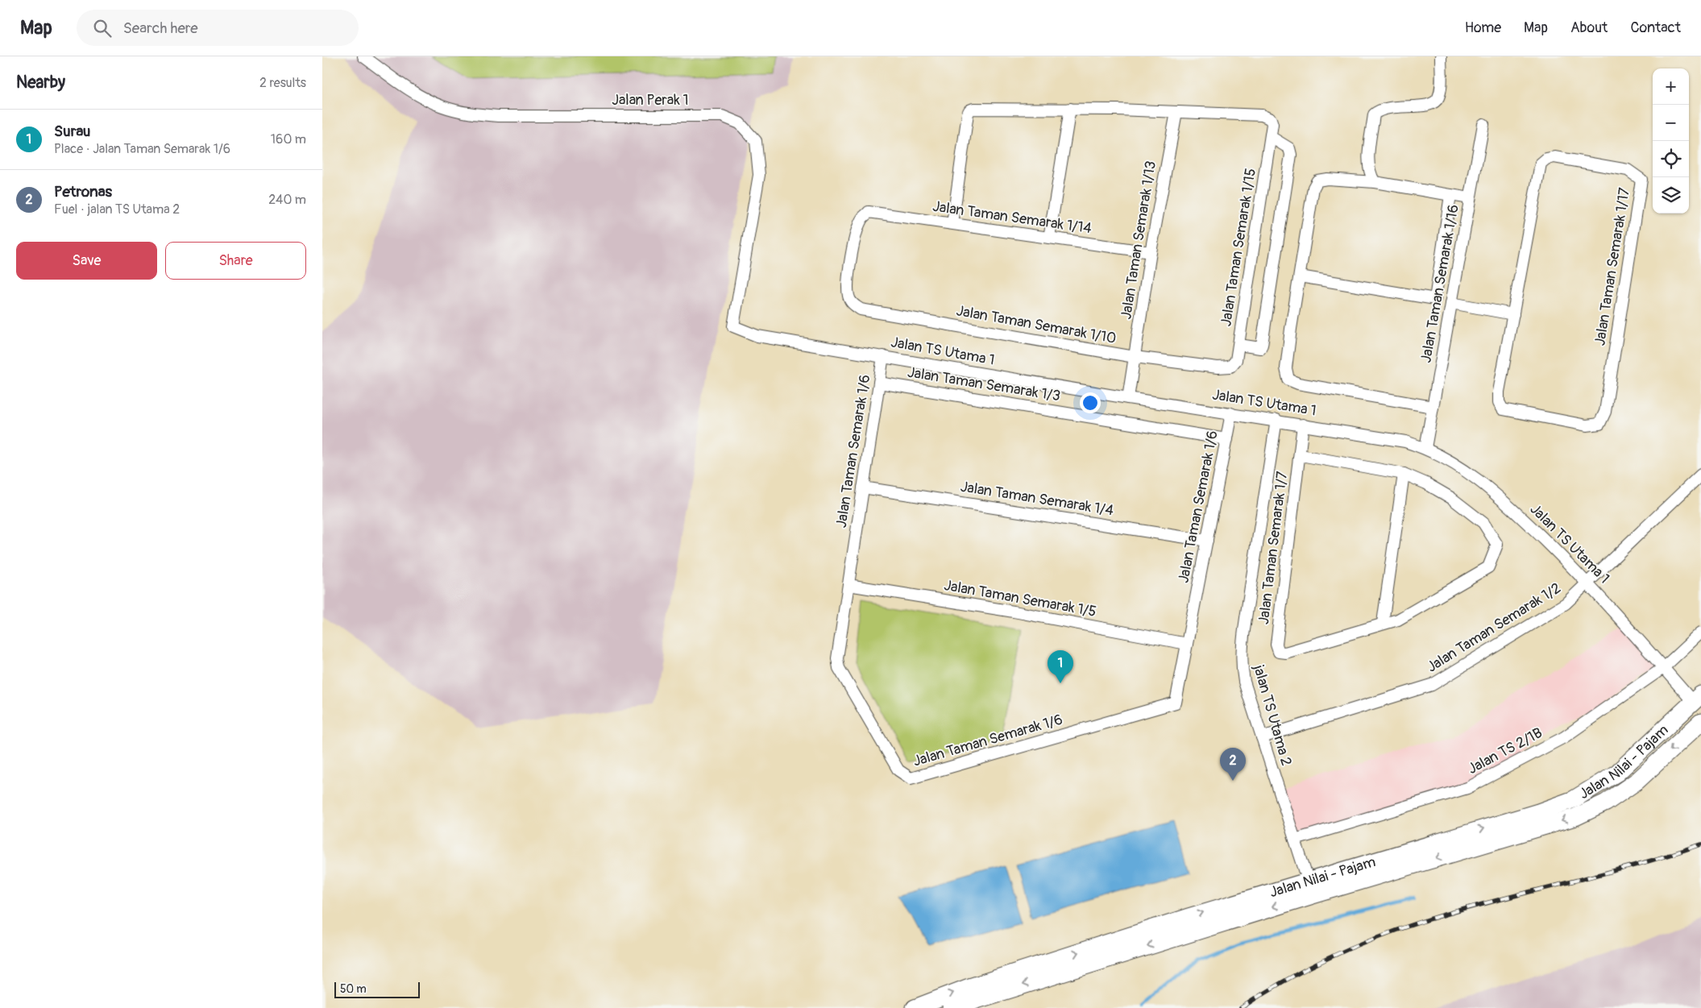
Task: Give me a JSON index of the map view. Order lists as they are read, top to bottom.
{
  "streets": {
    "main road": ["Jalan Nilai - Pajam"],
    "street": [
      "Jalan Perak 1",
      "Jalan Taman Semarak 1/14",
      "Jalan Taman Semarak 1/13",
      "Jalan Taman Semarak 1/15",
      "Jalan Taman Semarak 1/17",
      "Jalan Taman Semarak 1/16",
      "Jalan Taman Semarak 1/10",
      "Jalan TS Utama 1",
      "Jalan Taman Semarak 1/3",
      "Jalan Taman Semarak 1/6",
      "Jalan Taman Semarak 1/4",
      "Jalan Taman Semarak 1/7",
      "Jalan Taman Semarak 1/5",
      "Jalan Taman Semarak 1/2",
      "jalan TS Utama 2",
      "Jalan TS 2/1B"
    ]
  },
  "crossings": [
    ["Jalan Perak 1", "Jalan TS Utama 1"],
    ["Jalan Taman Semarak 1/14", "Jalan Taman Semarak 1/13"],
    ["Jalan Taman Semarak 1/14", "Jalan Taman Semarak 1/10"],
    ["Jalan Taman Semarak 1/13", "Jalan Taman Semarak 1/15"],
    ["Jalan Taman Semarak 1/13", "Jalan Taman Semarak 1/10"],
    ["Jalan Taman Semarak 1/13", "Jalan TS Utama 1"],
    ["Jalan Taman Semarak 1/15", "Jalan Taman Semarak 1/10"],
    ["Jalan Taman Semarak 1/16", "Jalan TS Utama 1"],
    ["Jalan TS Utama 1", "Jalan Taman Semarak 1/6"],
    ["Jalan TS Utama 1", "Jalan Taman Semarak 1/7"],
    ["Jalan TS Utama 1", "Jalan Taman Semarak 1/2"],
    ["Jalan TS Utama 1", "jalan TS Utama 2"],
    ["Jalan TS Utama 1", "Jalan TS 2/1B"],
    ["Jalan TS Utama 1", "Jalan Nilai - Pajam"],
    ["Jalan Taman Semarak 1/3", "Jalan Taman Semarak 1/6"],
    ["Jalan Taman Semarak 1/6", "Jalan Taman Semarak 1/4"],
    ["Jalan Taman Semarak 1/6", "Jalan Taman Semarak 1/5"],
    ["Jalan Taman Semarak 1/2", "jalan TS Utama 2"],
    ["jalan TS Utama 2", "Jalan TS 2/1B"],
    ["jalan TS Utama 2", "Jalan Nilai - Pajam"]
  ],
  "scale_bar": "50 m",
  "page": {
    "header": "Map",
    "search": "Search here",
    "nav": [
      "Home",
      "Map",
      "About",
      "Contact"
    ],
    "heading": ["Nearby", "2 results"],
    "map_buttons": ["+", "−"],
    "list": [
      {
        "mark": "1",
        "name": "Surau",
        "note": "Place · Jalan Taman Semarak 1/6",
        "value": "160 m"
      },
      {
        "mark": "2",
        "name": "Petronas",
        "note": "Fuel · jalan TS Utama 2",
        "value": "240 m"
      }
    ],
    "buttons": ["Save", "Share"],
    "pins": ["1", "2"],
    "scale": "50 m"
  }
}
